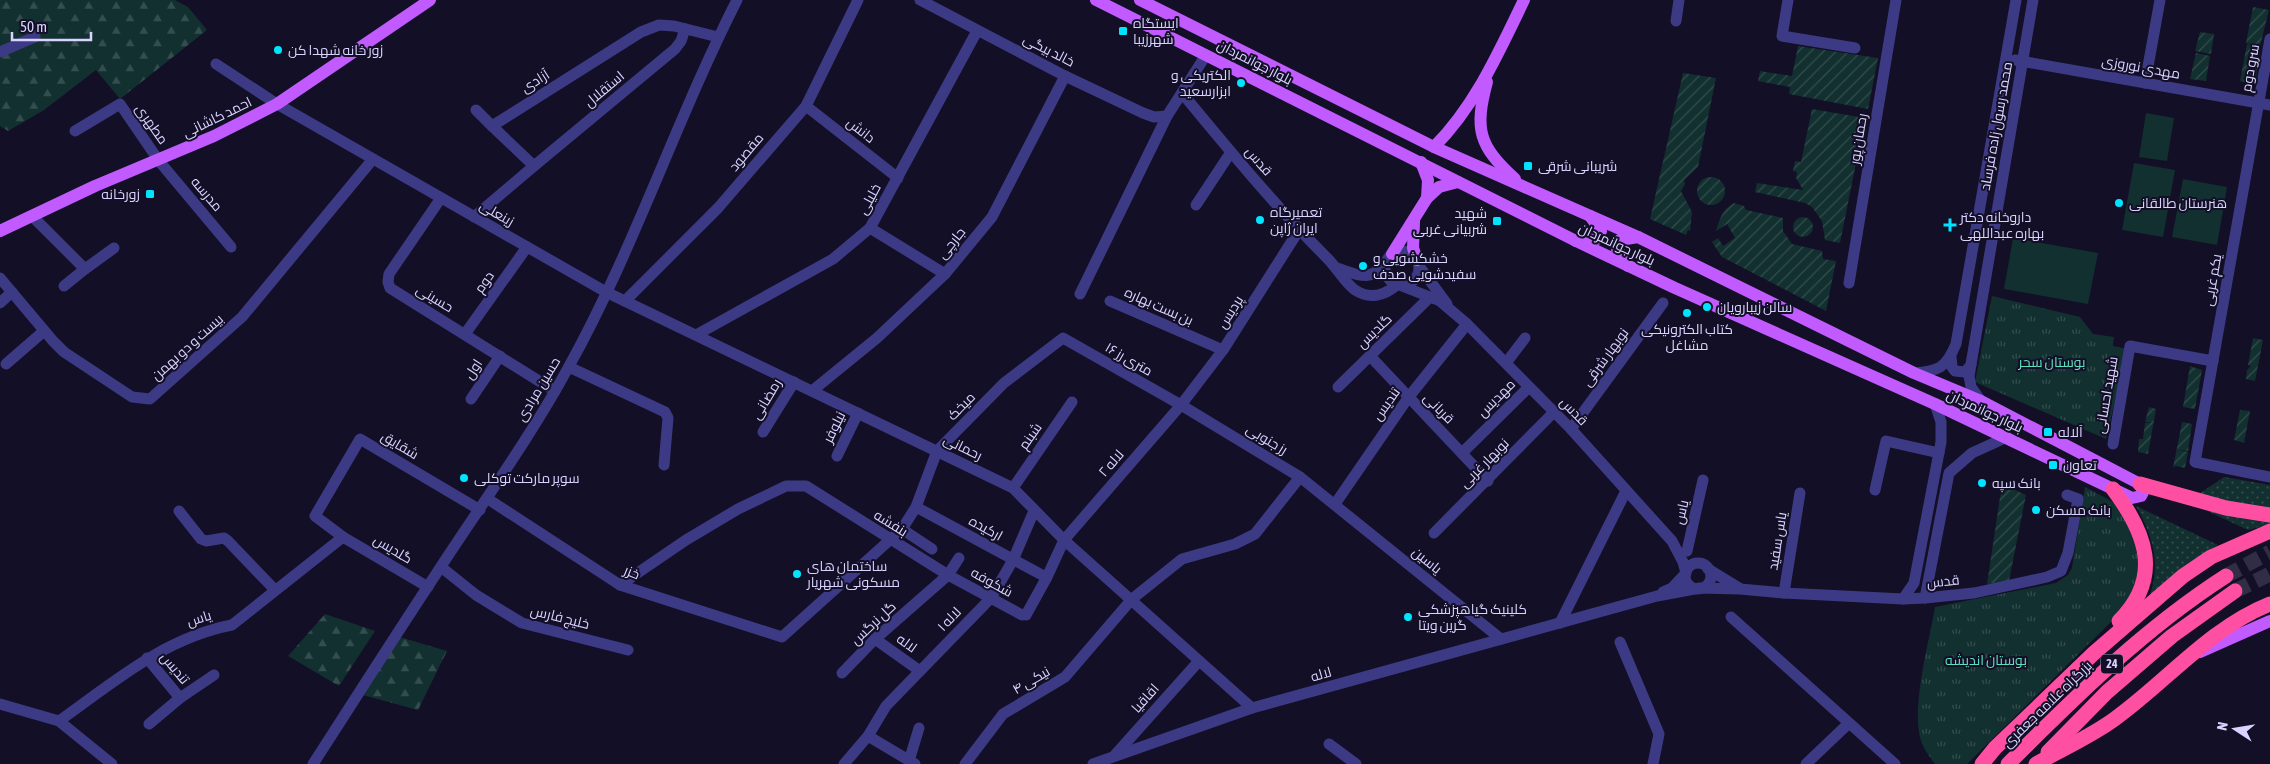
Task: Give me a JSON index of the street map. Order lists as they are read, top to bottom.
{
  "streets": {
    "highway": ["24", "بزرگراه علامه جعفری"],
    "main road": ["بلوار جوانمردان", "احمد کاشانی"],
    "street": [
      "خالد بیگی",
      "مهدی نوروزی",
      "سرو دوم",
      "آزادی",
      "استقلال",
      "مطهری",
      "محمد رسول زاده فرساد",
      "دانش",
      "رحمان پور",
      "مقصود",
      "قدس",
      "مدرسه",
      "خلیلی",
      "زینعلی",
      "جارچی",
      "یکم غربی",
      "دوم",
      "حسینی",
      "بن بست بهاره",
      "پردیس",
      "گلدیس",
      "بیست و دو بهمن",
      "نوبهار شرقی",
      "۱۶ متری رز",
      "اول",
      "حسین مرادی",
      "شهید احسانی",
      "مهدیس",
      "رمضانی",
      "تندیس",
      "میخک",
      "قربانی",
      "نیلوفر",
      "شبنم",
      "رز جنوبی",
      "شقایق",
      "رحمانی",
      "لاله ۲",
      "نوبهار غربی",
      "یاس",
      "بنفشه",
      "ارکیده",
      "یاس سفید",
      "یاسین",
      "خزر",
      "شکوفه",
      "خلیج فارس",
      "لاله ۱",
      "گل نرگس",
      "لاله",
      "نیکی ۴",
      "اقاقیا"
    ]
  },
  "crossings": [
    ["خالد بیگی", "خلیلی"],
    ["خالد بیگی", "جارچی"],
    ["بلوار جوانمردان", "محمد رسول زاده فرساد"],
    ["مهدی نوروزی", "سرو دوم"],
    ["مهدی نوروزی", "محمد رسول زاده فرساد"],
    ["مهدی نوروزی", "یکم غربی"],
    ["سرو دوم", "یکم غربی"],
    ["آزادی", "استقلال"],
    ["آزادی", "حسین مرادی"],
    ["احمد کاشانی", "مطهری"],
    ["احمد کاشانی", "مدرسه"],
    ["احمد کاشانی", "زینعلی"],
    ["مطهری", "مدرسه"],
    ["دانش", "مقصود"],
    ["دانش", "خلیلی"],
    ["مقصود", "رحمانی"],
    ["قدس", "پردیس"],
    ["قدس", "گلدیس"],
    ["قدس", "نوبهار شرقی"],
    ["قدس", "مهدیس"],
    ["قدس", "تندیس"],
    ["قدس", "نوبهار غربی"],
    ["قدس", "یاس"],
    ["قدس", "یاس سفید"],
    ["قدس", "لاله"],
    ["خلیلی", "رحمانی"],
    ["زینعلی", "دوم"],
    ["زینعلی", "حسینی"],
    ["زینعلی", "بیست و دو بهمن"],
    ["زینعلی", "حسین مرادی"],
    ["زینعلی", "رحمانی"],
    ["جارچی", "رحمانی"],
    ["یکم غربی", "شهید احسانی"],
    ["دوم", "حسینی"],
    ["حسینی", "اول"],
    ["حسینی", "حسین مرادی"],
    ["بن بست بهاره", "پردیس"],
    ["پردیس", "۱۶ متری رز"],
    ["پردیس", "رز جنوبی"],
    ["پردیس", "لاله ۲"],
    ["گلدیس", "حسین مرادی"],
    ["گلدیس", "قربانی"],
    ["گلدیس", "شقایق"],
    ["گلدیس", "یاس"],
    ["۱۶ متری رز", "میخک"],
    ["۱۶ متری رز", "رز جنوبی"],
    ["۱۶ متری رز", "لاله ۲"],
    ["حسین مرادی", "شقایق"],
    ["حسین مرادی", "رحمانی"],
    ["حسین مرادی", "خزر"],
    ["حسین مرادی", "خلیج فارس"],
    ["مهدیس", "قربانی"],
    ["رمضانی", "رحمانی"],
    ["تندیس", "قربانی"],
    ["تندیس", "رز جنوبی"],
    ["تندیس", "یاس"],
    ["تندیس", "یاسین"],
    ["میخک", "رحمانی"],
    ["میخک", "بنفشه"],
    ["میخک", "ارکیده"],
    ["میخک", "خزر"],
    ["قربانی", "نوبهار غربی"],
    ["نیلوفر", "رحمانی"],
    ["شبنم", "رحمانی"],
    ["رز جنوبی", "لاله ۲"],
    ["رز جنوبی", "یاسین"],
    ["رز جنوبی", "نیکی ۴"],
    ["شقایق", "یاس"],
    ["رحمانی", "لاله ۲"],
    ["رحمانی", "لاله ۱"],
    ["رحمانی", "لاله"],
    ["رحمانی", "نیکی ۴"],
    ["رحمانی", "اقاقیا"],
    ["لاله ۲", "شکوفه"],
    ["بنفشه", "خزر"],
    ["بنفشه", "شکوفه"],
    ["بنفشه", "گل نرگس"],
    ["ارکیده", "لاله ۱"],
    ["یاسین", "لاله"],
    ["شکوفه", "لاله ۱"],
    ["شکوفه", "گل نرگس"],
    ["لاله ۱", "لاله"],
    ["گل نرگس", "لاله"],
    ["لاله", "اقاقیا"]
  ],
  "parks": ["بوستان سحر", "بوستان اندیشه"],
  "places": {
    "transit": [
      "ایستگاه شهرزیبا",
      "شریبانی شرقی",
      "زورخانه",
      "شهید شربیانی غربی",
      "آلاله",
      "تعاون"
    ],
    "other": [
      "زور خانه شهدا کن",
      "الکتریکی و ابزارسعید",
      "هنرستان طالقانی",
      "تعمیرگاه ایران ژاپن",
      "خشکشویی و سفیدشویی صدف",
      "سالن زیبارویان",
      "کتاب الکترونیکی مشاغل",
      "سوپر مارکت توکلی",
      "بانک سپه",
      "بانک مسکن",
      "ساختمان های مسکونی شهریار",
      "کلینیک گیاهپزشکی گرین ویتا"
    ],
    "health": ["داروخانه دکتر بهاره عبداللهی"]
  },
  "scale_bar": "50 m",
  "north": "left"
}
